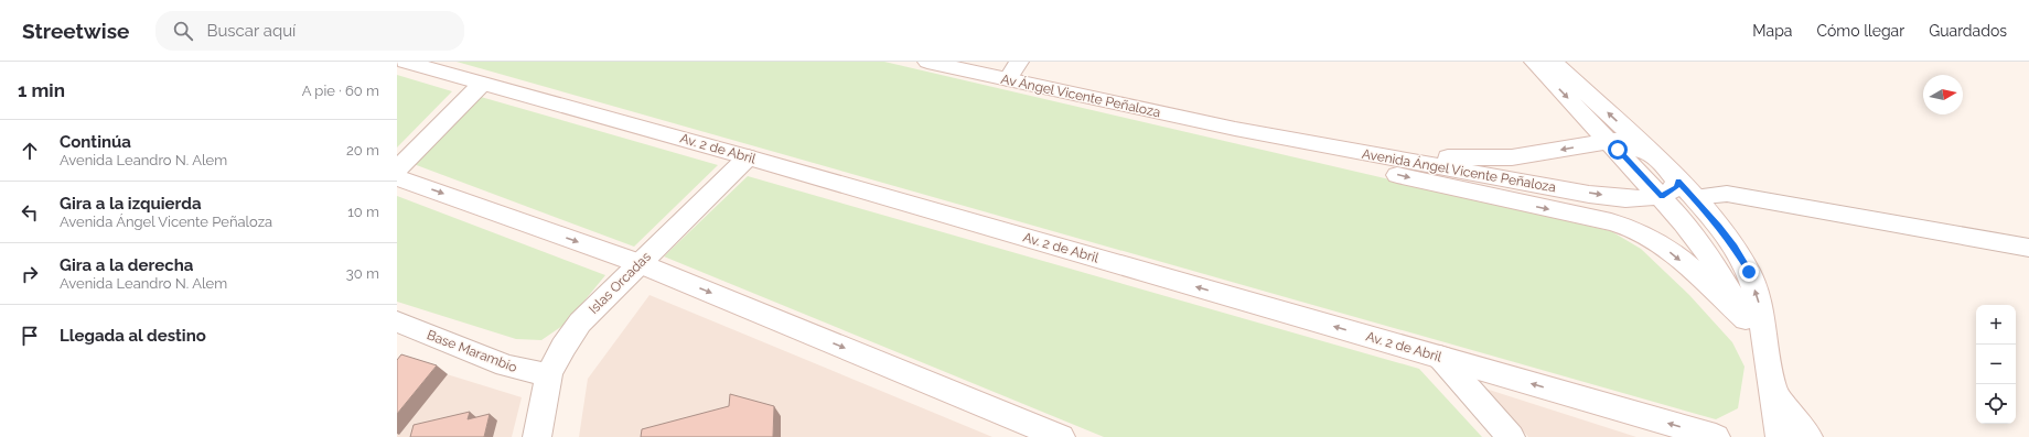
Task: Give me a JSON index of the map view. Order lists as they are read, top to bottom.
{
  "streets": {
    "street": [
      "Av Ángel Vicente Peñaloza",
      "Av. 2 de Abril",
      "Avenida Ángel Vicente Peñaloza",
      "Islas Orcadas",
      "Base Marambio"
    ]
  },
  "crossings": [
    ["Av Ángel Vicente Peñaloza", "Avenida Ángel Vicente Peñaloza"],
    ["Av. 2 de Abril", "Islas Orcadas"],
    ["Islas Orcadas", "Base Marambio"]
  ],
  "north": "right",
  "page": {
    "header": "Streetwise",
    "search": "Buscar aquí",
    "nav": ["Mapa", "Cómo llegar", "Guardados"],
    "heading": ["1 min", "A pie · 60 m"],
    "list": [
      ["Continúa", "Avenida Leandro N. Alem", "20 m"],
      ["Gira a la izquierda", "Avenida Ángel Vicente Peñaloza", "10 m"],
      ["Gira a la derecha", "Avenida Leandro N. Alem", "30 m"],
      "Llegada al destino"
    ],
    "map_buttons": ["+", "−"]
  }
}
